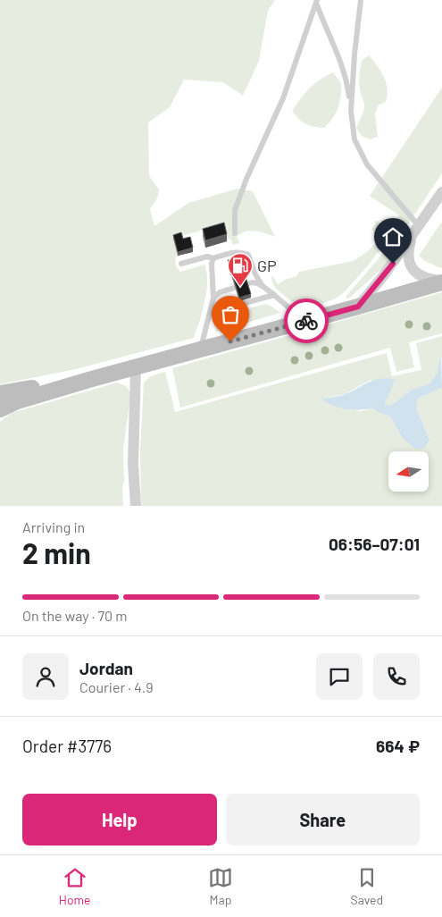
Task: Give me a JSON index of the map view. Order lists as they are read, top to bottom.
{
  "places": {
    "fuel station": ["GP"]
  },
  "north": "left",
  "page": {
    "heading": ["2 min", "Arriving in", "06:56–07:01"],
    "panel": [
      "Jordan",
      "Courier · 4.9",
      "Order #3776",
      "664 ₽"
    ],
    "bar": "On the way · 70 m",
    "buttons": ["Help", "Share"],
    "tabs": ["Home", "Map", "Saved"]
  }
}
